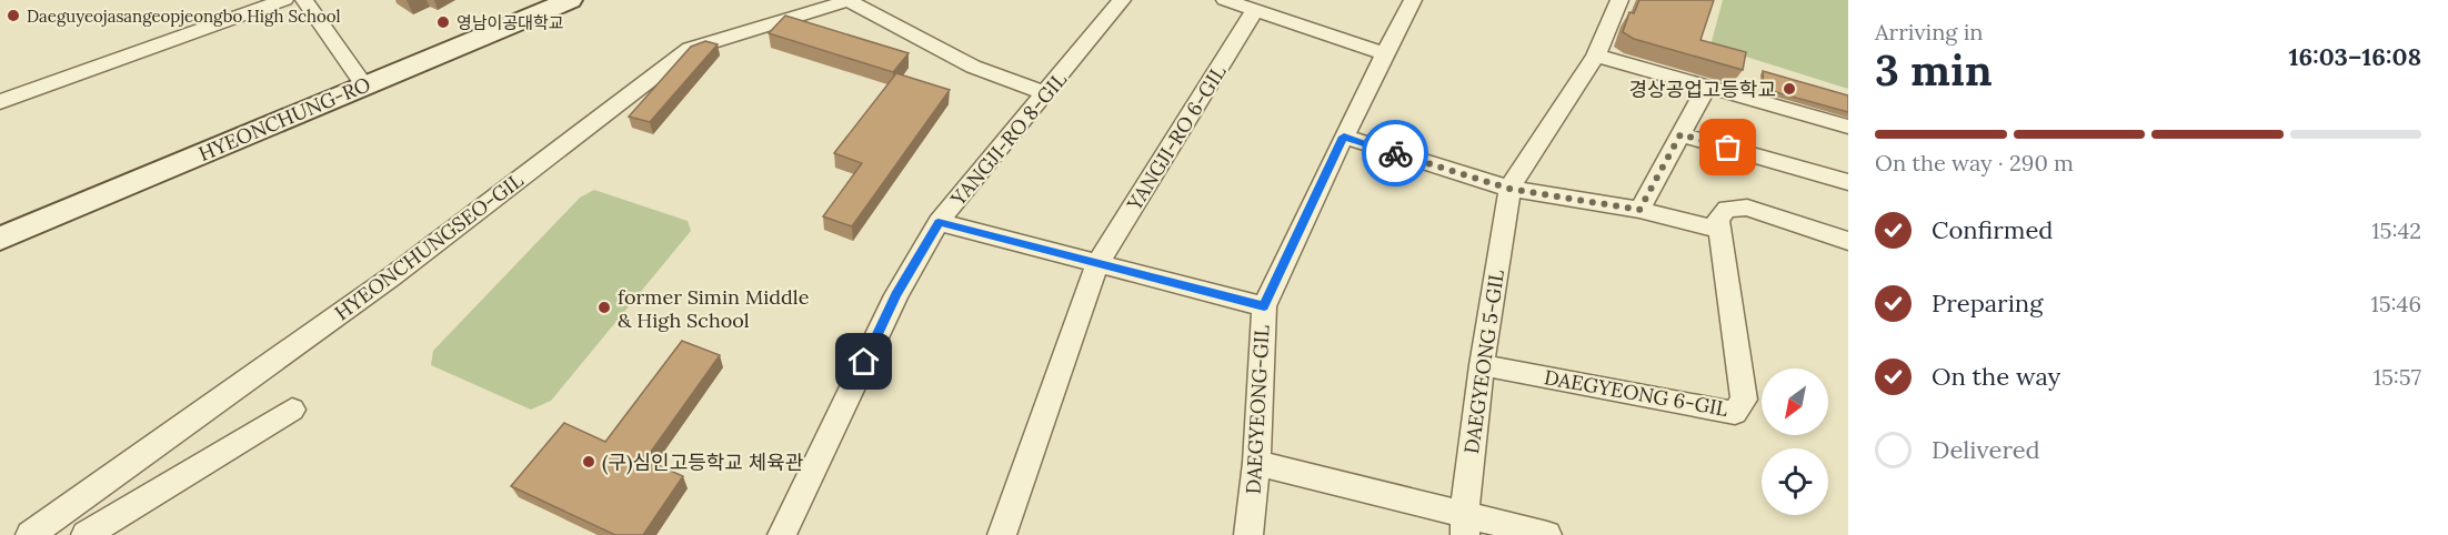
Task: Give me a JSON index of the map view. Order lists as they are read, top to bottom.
{
  "streets": {
    "main road": ["HYEONCHUNG-RO"],
    "street": [
      "YANGJI-RO 6-GIL",
      "YANGJI-RO 8-GIL",
      "HYEONCHUNGSEO-GIL",
      "DAEGYEONG 5-GIL",
      "DAEGYEONG 6-GIL",
      "DAEGYEONG-GIL"
    ]
  },
  "crossings": [
    ["YANGJI-RO 8-GIL", "HYEONCHUNGSEO-GIL"],
    ["DAEGYEONG 5-GIL", "DAEGYEONG 6-GIL"]
  ],
  "places": [
    "Daeguyeojasangeopjeongbo High School",
    "영남이공대학교",
    "경상공업고등학교",
    "former Simin Middle & High School",
    "(구)심인고등학교 체육관"
  ],
  "north": "bottom left",
  "page": {
    "heading": ["3 min", "Arriving in", "16:03–16:08"],
    "bar": "On the way · 290 m",
    "list": [
      ["Confirmed", "15:42"],
      ["Preparing", "15:46"],
      ["On the way", "15:57"],
      "Delivered"
    ]
  }
}
